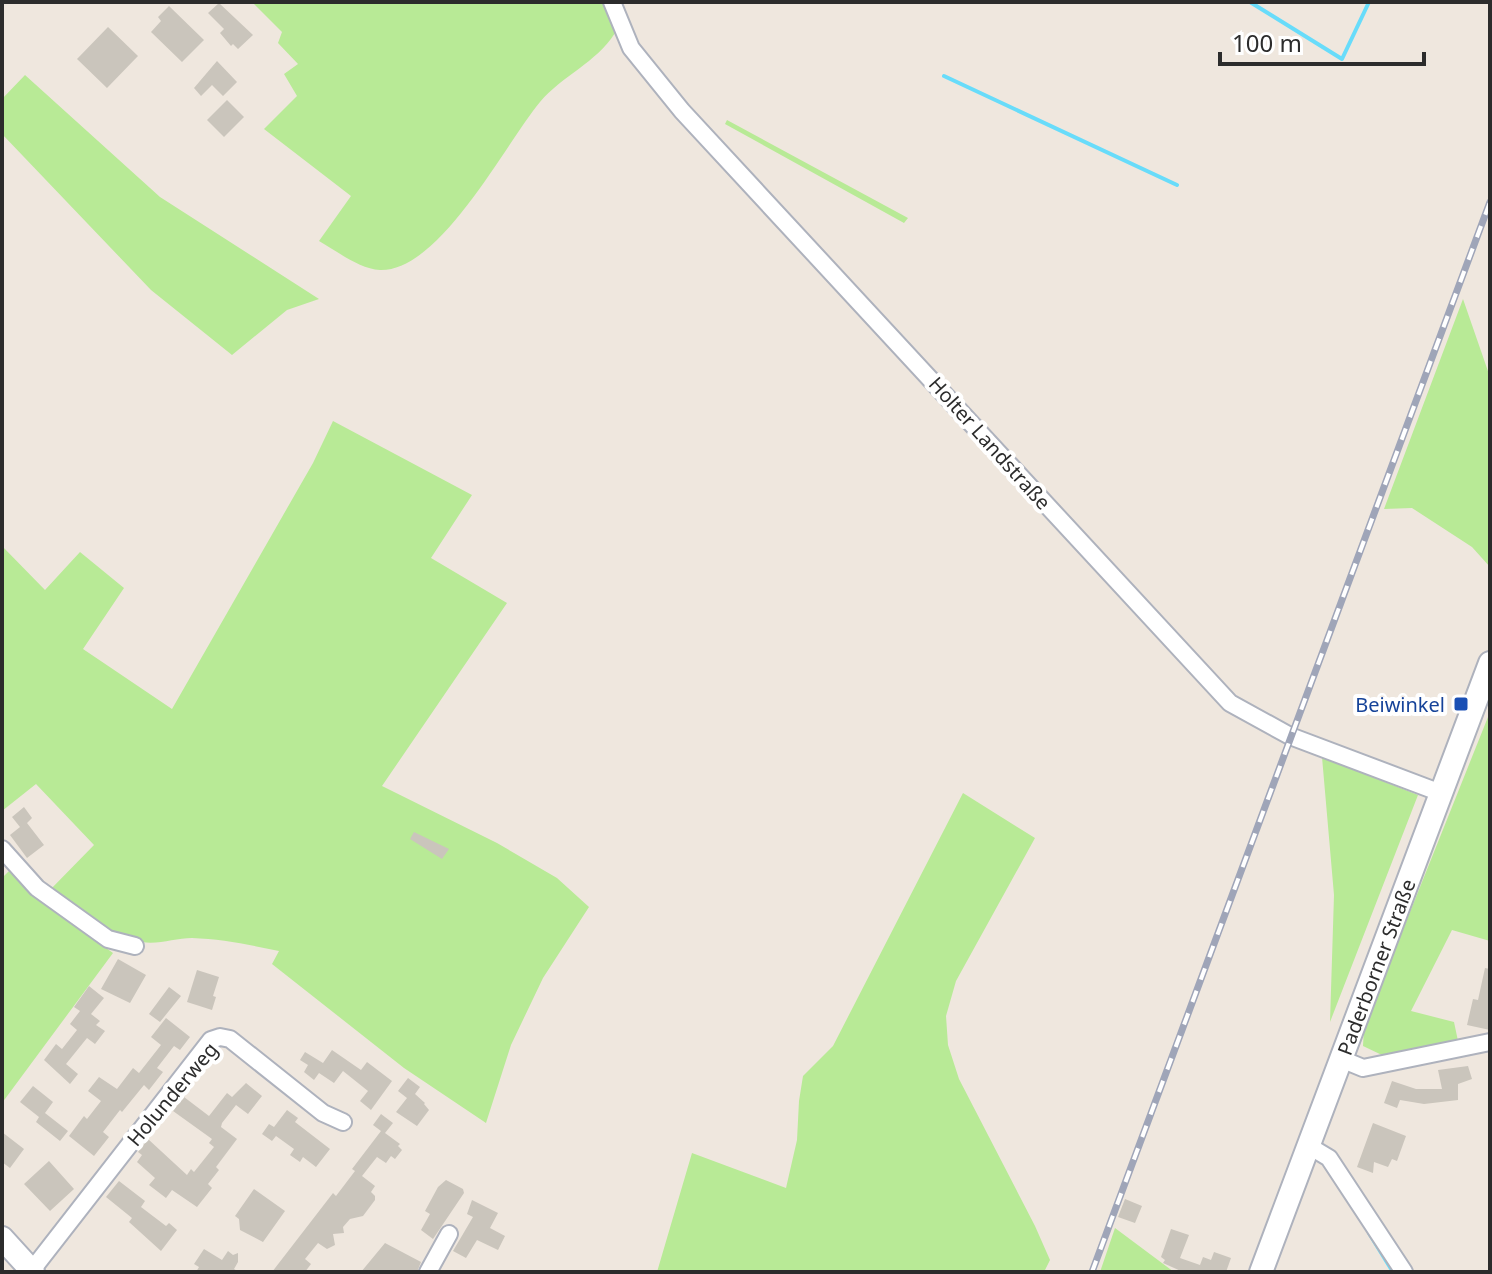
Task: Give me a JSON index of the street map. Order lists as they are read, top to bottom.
{
  "streets": {
    "main road": ["Paderborner Straße"],
    "street": ["Holter Landstraße", "Holunderweg"]
  },
  "crossings": [
    ["Holter Landstraße", "Paderborner Straße"]
  ],
  "places": {
    "transit": ["Beiwinkel"]
  },
  "scale_bar": "100 m"
}
